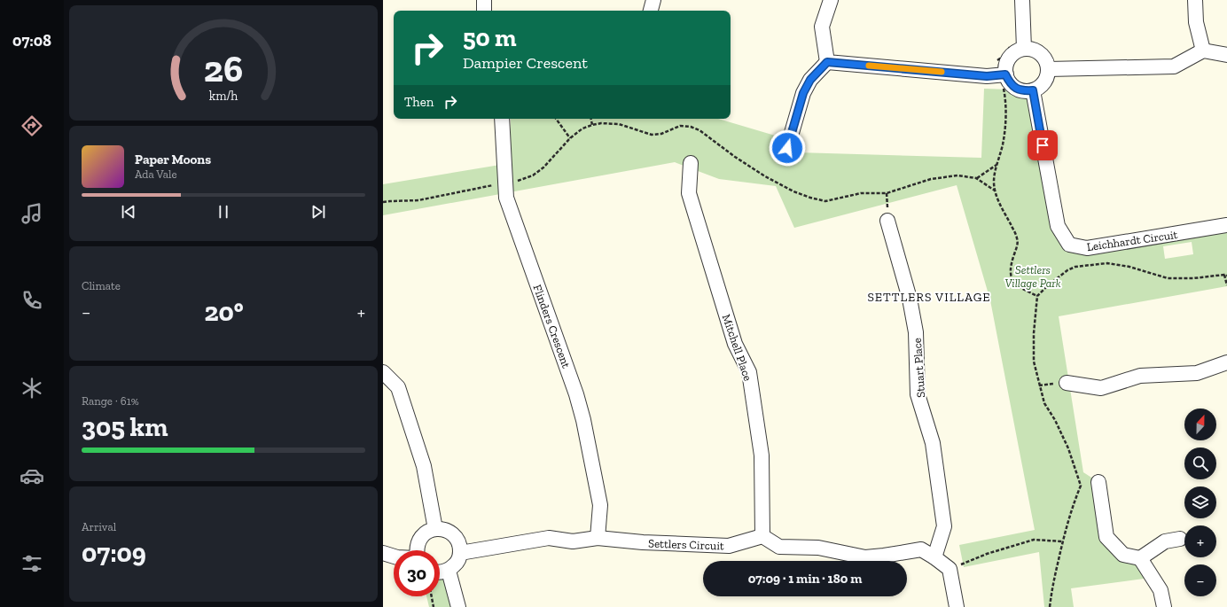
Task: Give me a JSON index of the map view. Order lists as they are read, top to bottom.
{
  "streets": {
    "street": [
      "Leichhardt Circuit",
      "Flinders Crescent",
      "Mitchell Place",
      "Stuart Place",
      "Settlers Circuit"
    ]
  },
  "crossings": [
    ["Flinders Crescent", "Settlers Circuit"],
    ["Mitchell Place", "Settlers Circuit"]
  ],
  "districts": ["SETTLERS VILLAGE"],
  "parks": ["Settlers Village Park"],
  "north": "top",
  "page": {
    "tabs": "07:08",
    "turn": ["50 m", "Dampier Crescent"],
    "then": "Then",
    "song": ["Paper Moons", "Ada Vale"],
    "tile": [
      "Climate",
      ["Range · 61%", "305 km"],
      ["Arrival", "07:09"]
    ],
    "heat": ["−", "20°", "+"],
    "map_buttons": ["+", "−"],
    "limit": "30",
    "trip": "07:09 · 1 min · 180 m",
    "gauge": ["26", "km/h"]
  }
}
